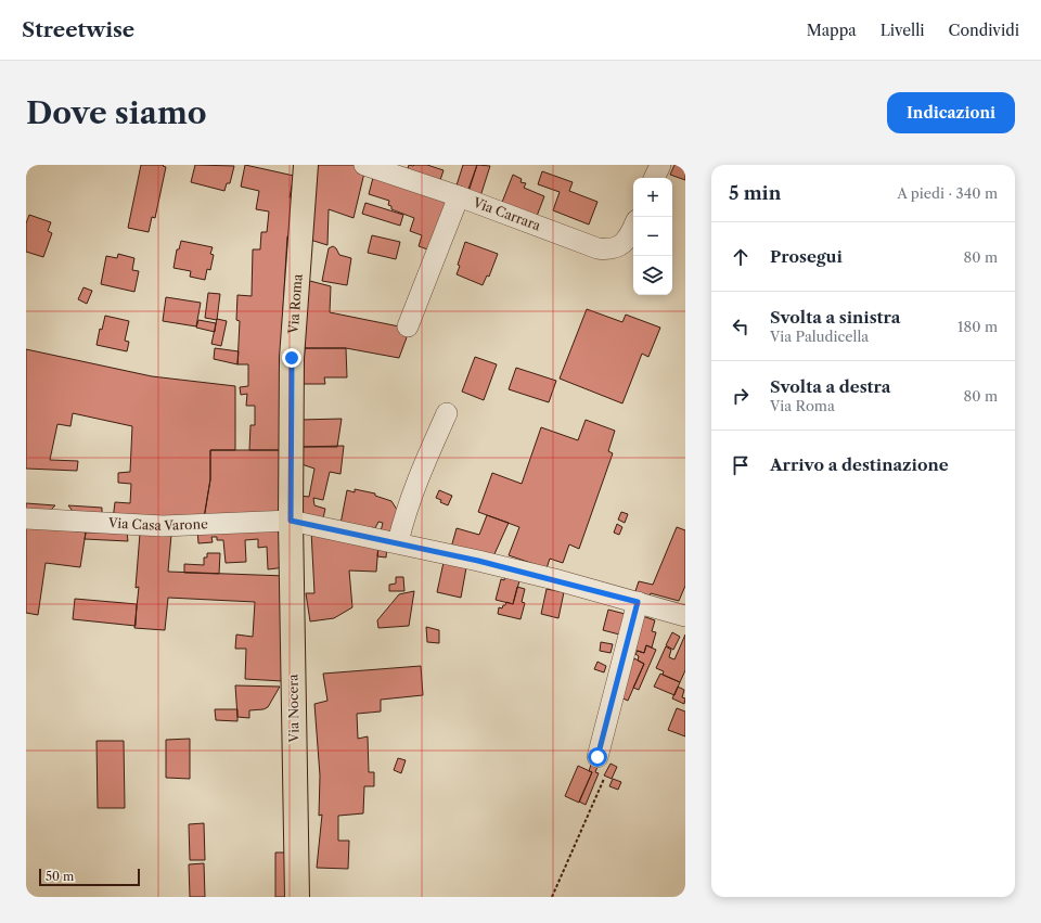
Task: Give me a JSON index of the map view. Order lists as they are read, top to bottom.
{
  "streets": {
    "main road": ["Via Roma", "Via Nocera"],
    "street": ["Via Carrara", "Via Casa Varone"]
  },
  "crossings": [
    ["Via Roma", "Via Casa Varone"],
    ["Via Roma", "Via Nocera"],
    ["Via Casa Varone", "Via Nocera"]
  ],
  "scale_bar": "50 m",
  "page": {
    "header": "Streetwise",
    "nav": ["Mappa", "Livelli", "Condividi"],
    "buttons": "Indicazioni",
    "title": "Dove siamo",
    "heading": ["5 min", "A piedi · 340 m"],
    "map_buttons": ["+", "−"],
    "list": [
      ["Prosegui", "80 m"],
      ["Svolta a sinistra", "Via Paludicella", "180 m"],
      ["Svolta a destra", "Via Roma", "80 m"],
      "Arrivo a destinazione"
    ],
    "scale": "50 m"
  }
}
